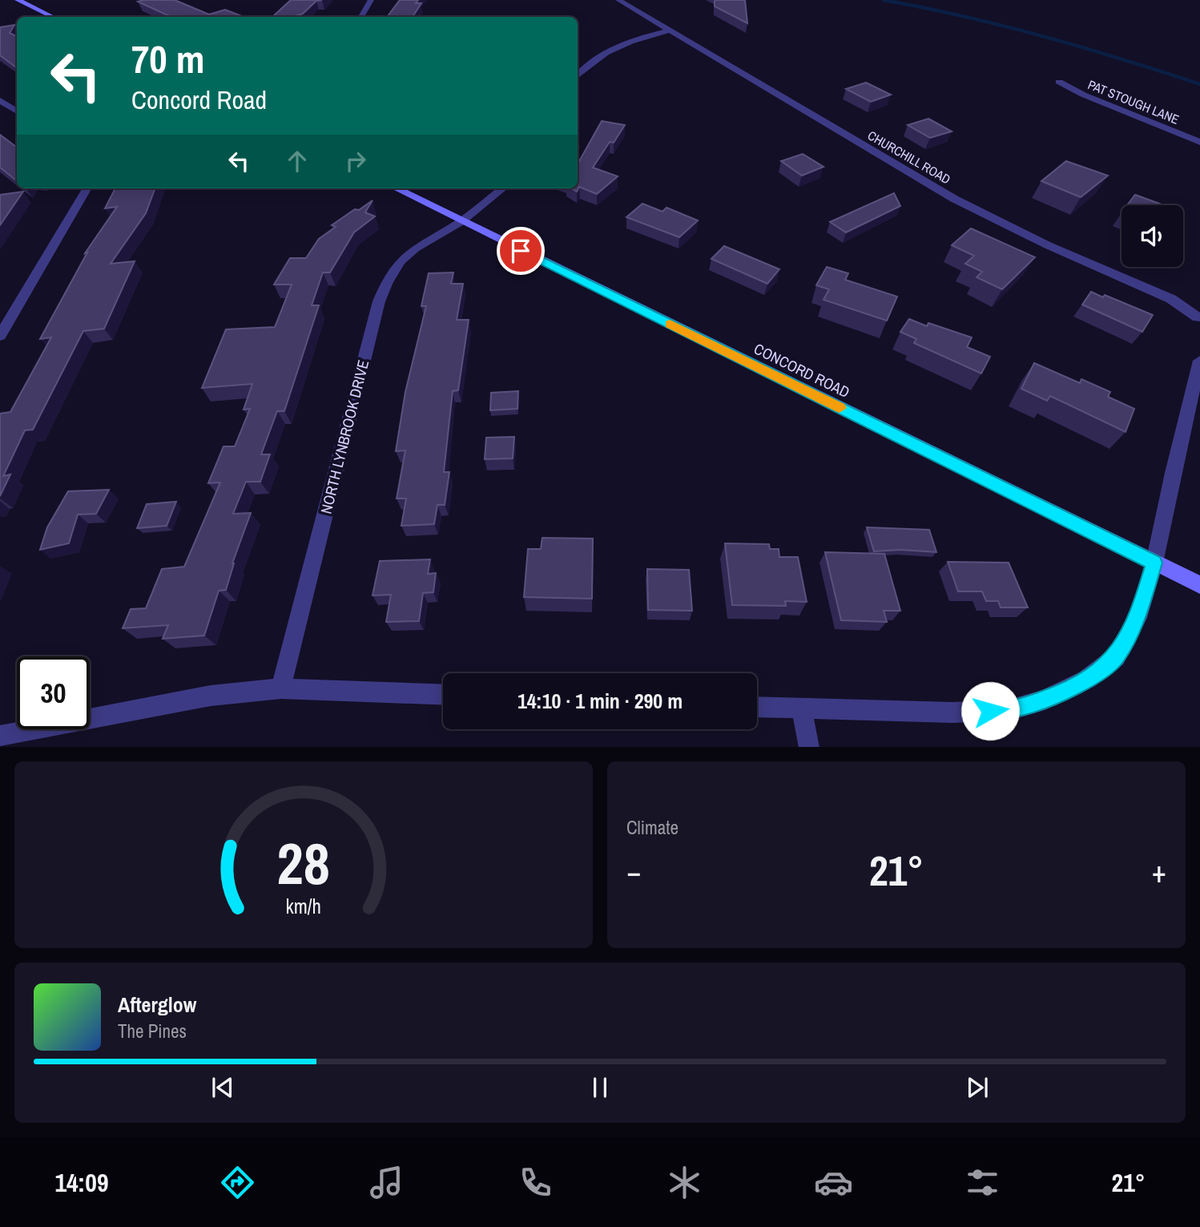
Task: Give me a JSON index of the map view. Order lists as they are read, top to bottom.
{
  "streets": {
    "main road": ["CONCORD ROAD"],
    "street": ["PAT STOUGH LANE", "CHURCHILL ROAD", "NORTH LYNBROOK DRIVE"]
  },
  "crossings": [
    ["CONCORD ROAD", "NORTH LYNBROOK DRIVE"]
  ],
  "page": {
    "turn": ["70 m", "Concord Road"],
    "limit": "30",
    "trip": "14:10 · 1 min · 290 m",
    "tile": "Climate",
    "heat": ["−", "21°", "+"],
    "song": ["Afterglow", "The Pines"],
    "tabs": ["14:09", "21°"],
    "gauge": ["28", "km/h"]
  }
}
